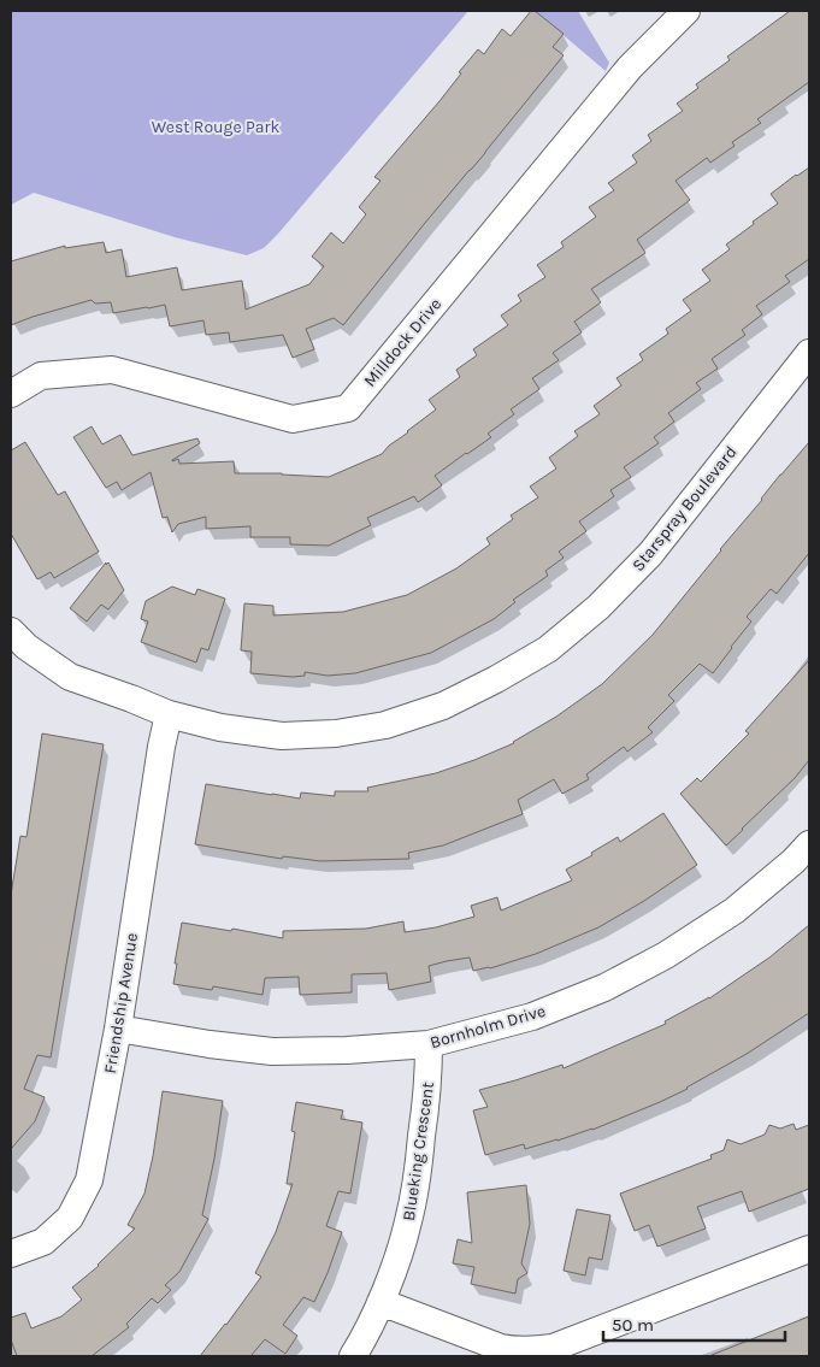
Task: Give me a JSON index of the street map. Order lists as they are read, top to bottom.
{
  "streets": {
    "street": [
      "Milldock Drive",
      "Starspray Boulevard",
      "Friendship Avenue",
      "Bornholm Drive",
      "Blueking Crescent"
    ]
  },
  "crossings": [
    ["Starspray Boulevard", "Friendship Avenue"],
    ["Friendship Avenue", "Bornholm Drive"],
    ["Bornholm Drive", "Blueking Crescent"]
  ],
  "parks": ["West Rouge Park"],
  "scale_bar": "50 m"
}
